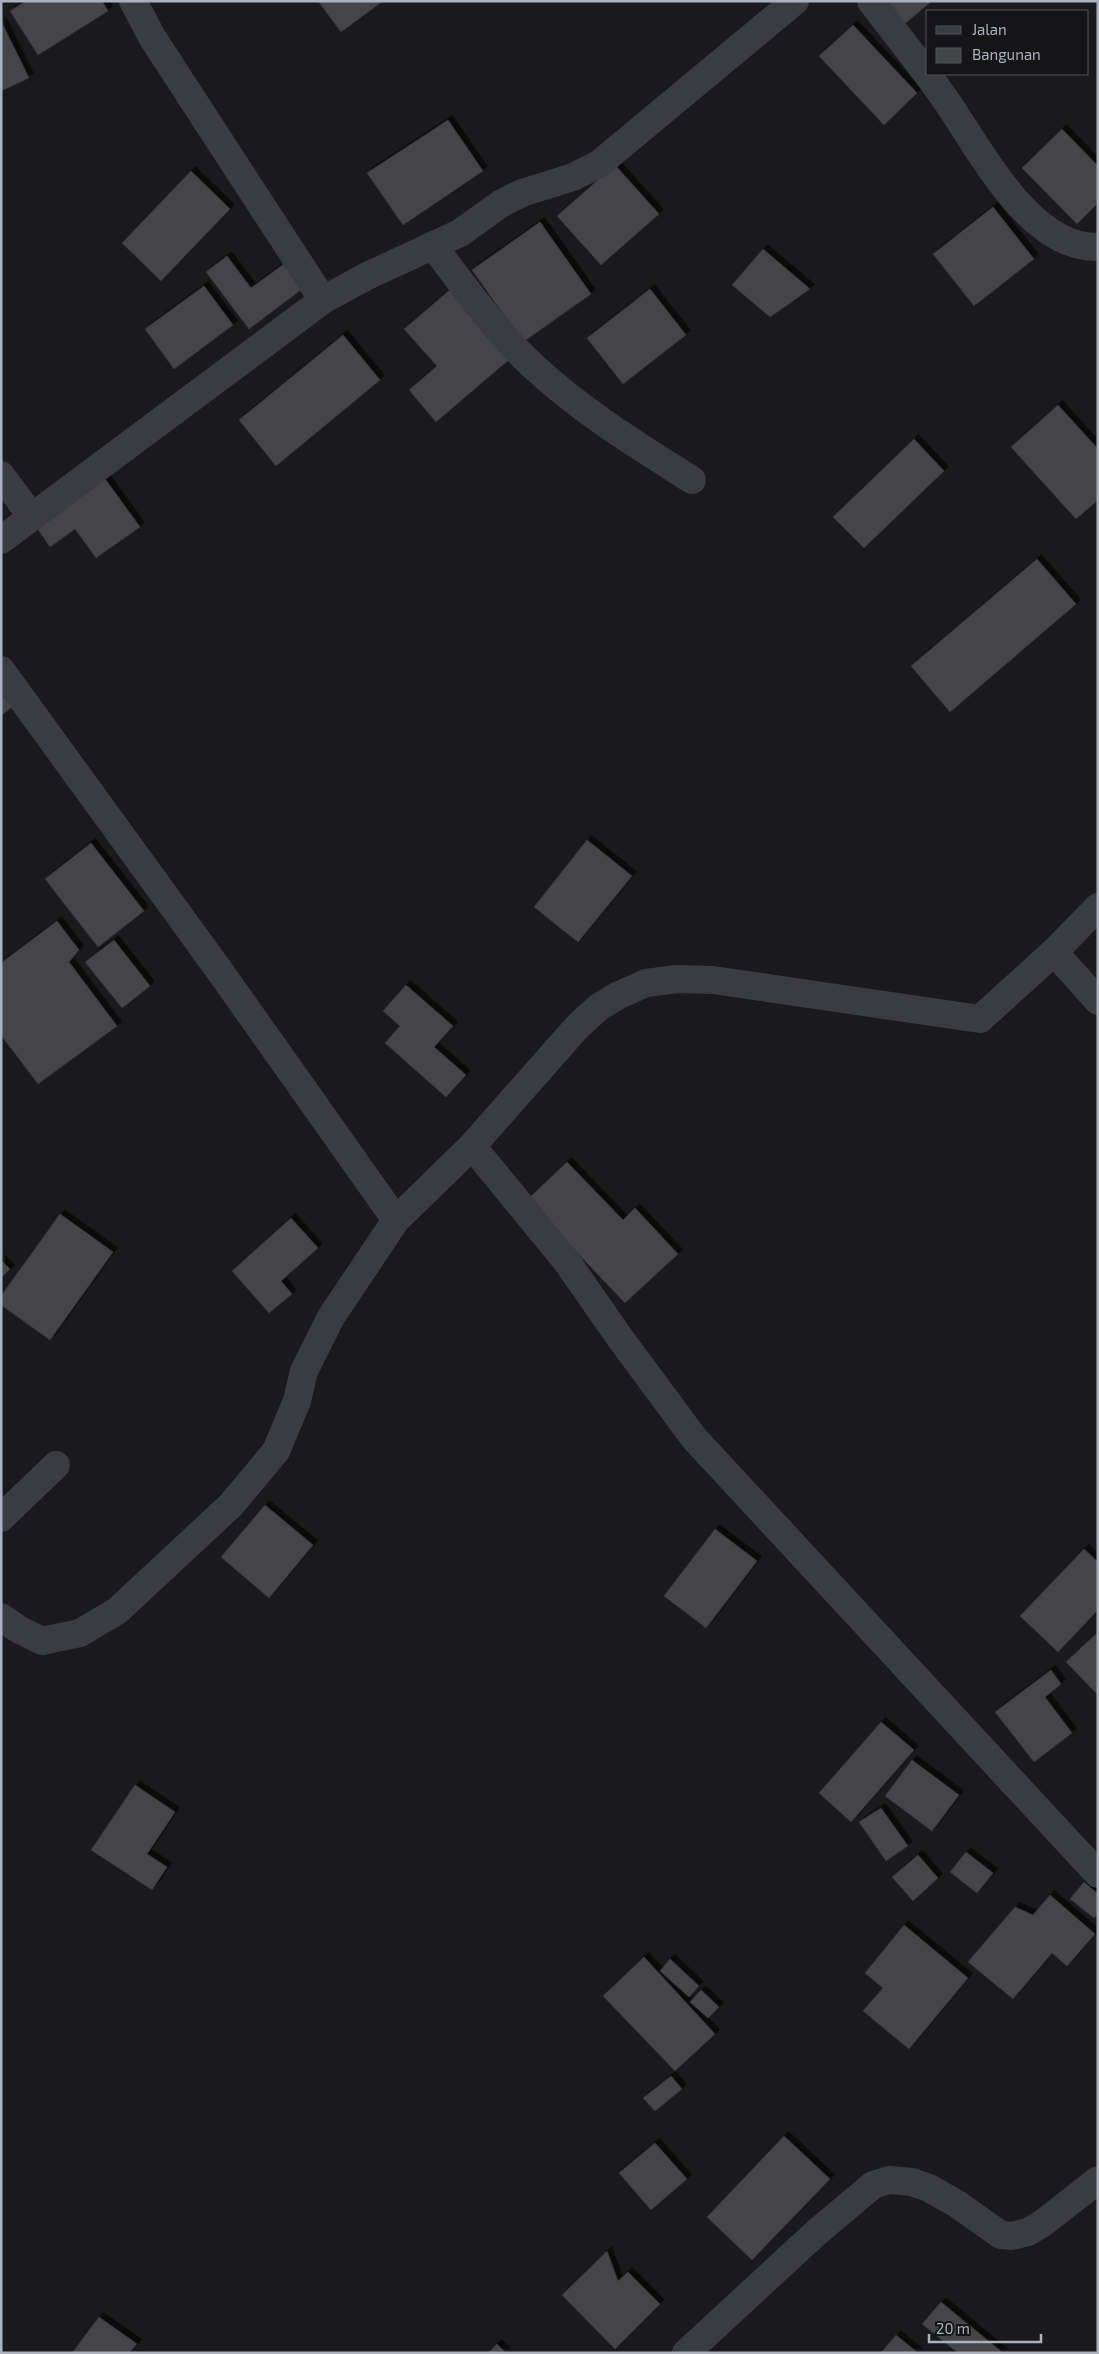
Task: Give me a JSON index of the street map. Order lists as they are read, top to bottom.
{
  "legend": ["Jalan", "Bangunan"],
  "scale_bar": "20 m"
}
